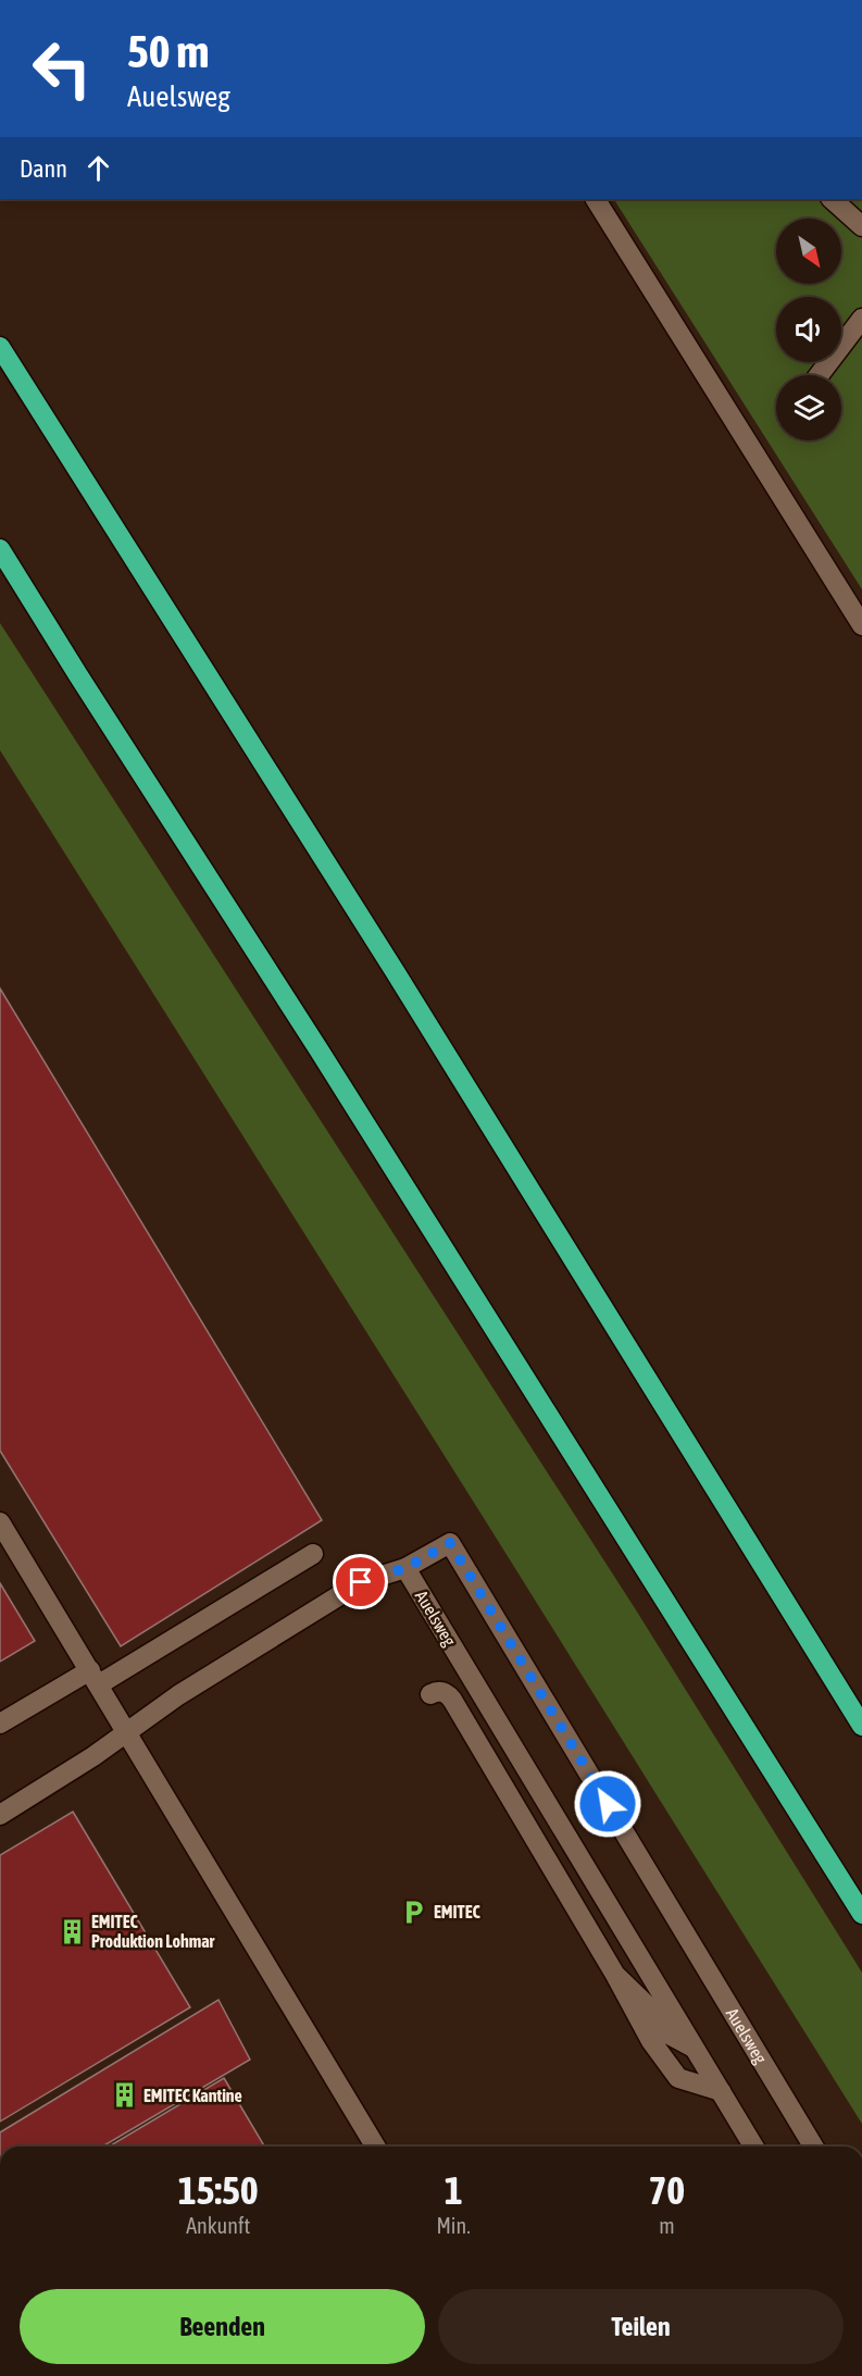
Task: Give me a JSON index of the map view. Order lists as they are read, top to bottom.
{
  "streets": {
    "street": ["Auelsweg"]
  },
  "places": {
    "parking": ["EMITEC"],
    "building": ["EMITEC Produktion Lohmar", "EMITEC Kantine"]
  },
  "north": "bottom right",
  "page": {
    "turn": ["50 m", "Auelsweg"],
    "then": "Dann",
    "eta": [
      "15:50",
      "Ankunft",
      "1",
      "Min.",
      "70",
      "m"
    ],
    "buttons": ["Beenden", "Teilen"]
  }
}
